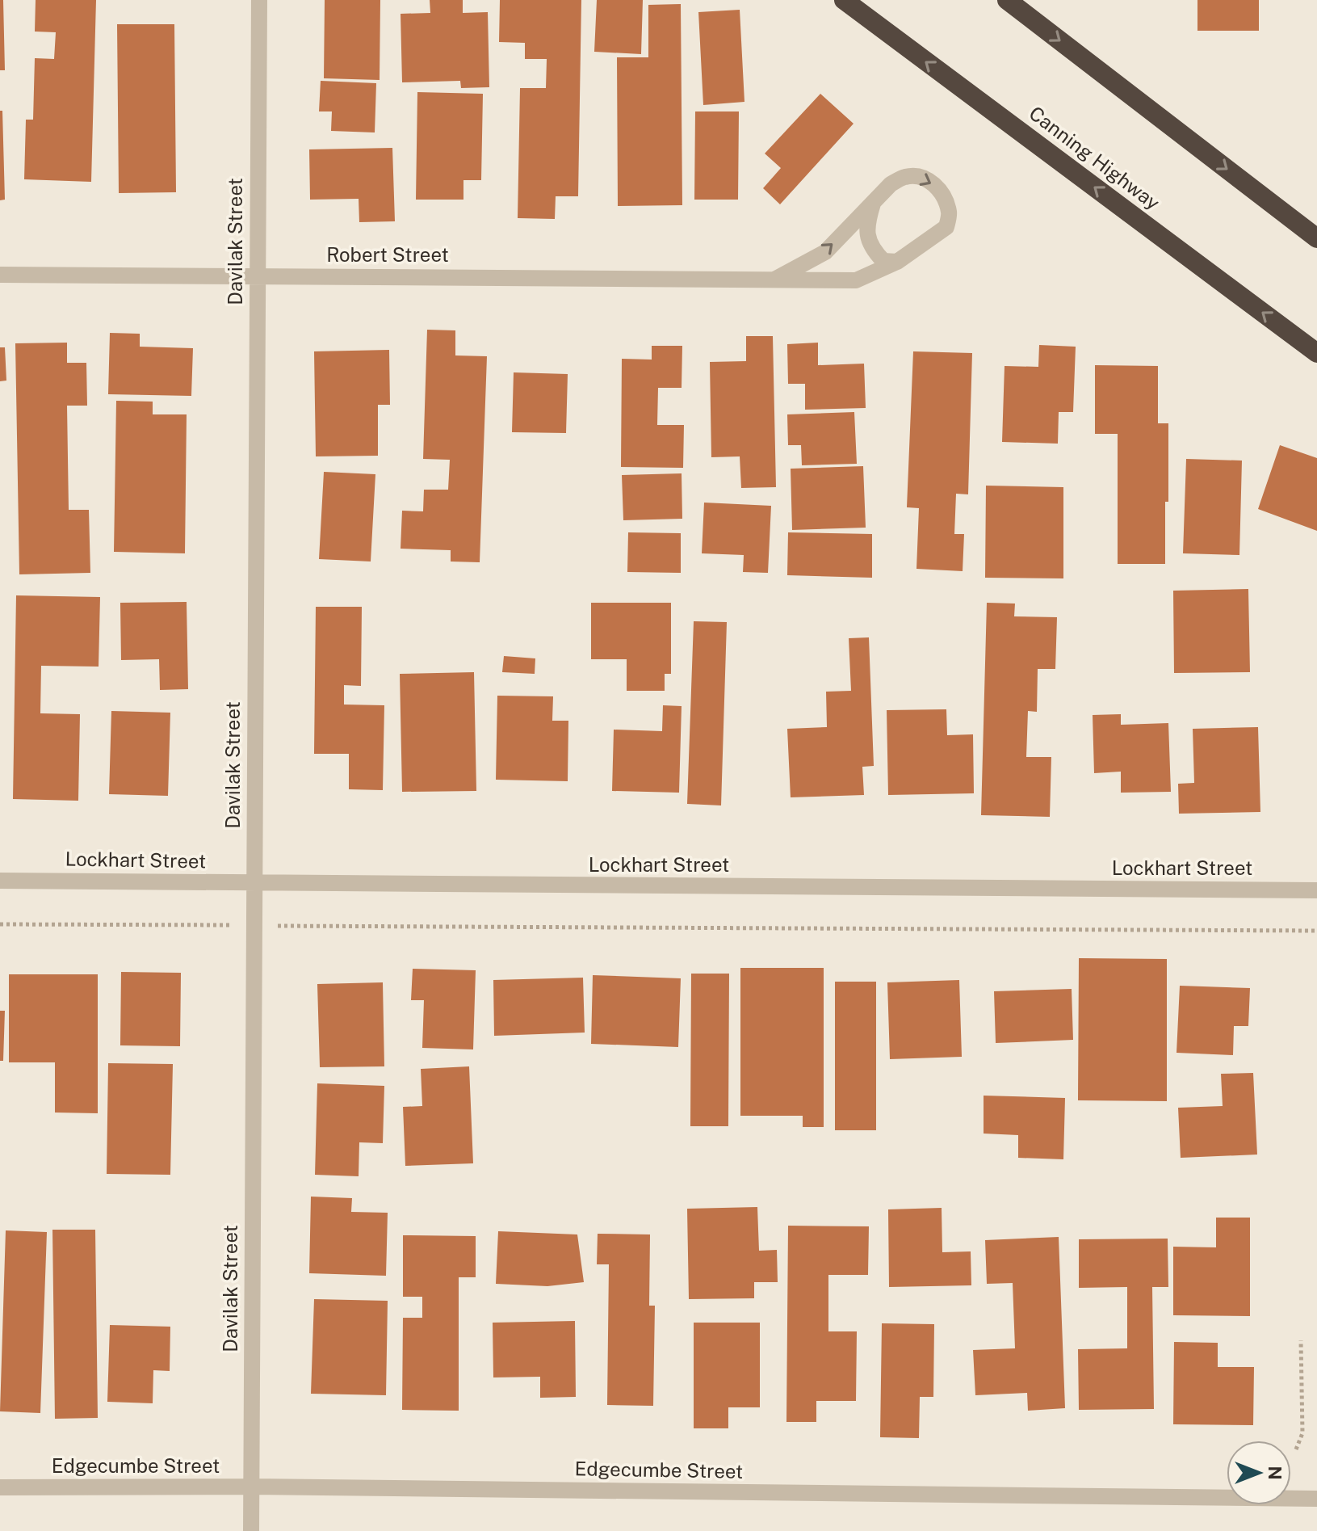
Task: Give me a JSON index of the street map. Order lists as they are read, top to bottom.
{
  "streets": {
    "highway": ["Canning Highway"],
    "street": [
      "Davilak Street",
      "Robert Street",
      "Lockhart Street",
      "Edgecumbe Street"
    ]
  },
  "crossings": [
    ["Davilak Street", "Robert Street"],
    ["Davilak Street", "Lockhart Street"],
    ["Davilak Street", "Edgecumbe Street"]
  ],
  "north": "right"
}
